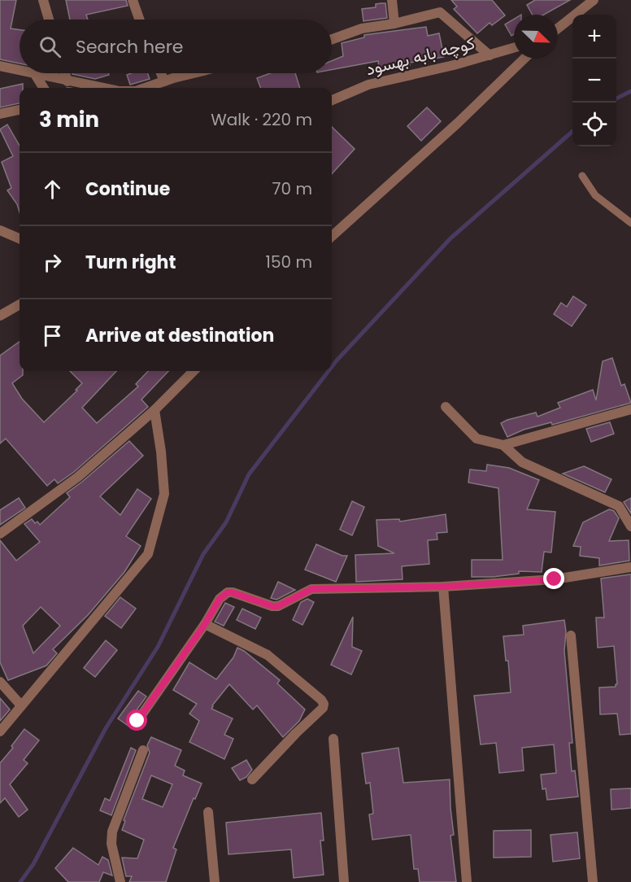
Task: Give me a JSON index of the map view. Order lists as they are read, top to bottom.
{
  "streets": {
    "street": ["کوچه بابه بهسود"]
  },
  "north": "bottom right",
  "page": {
    "map_buttons": ["+", "−"],
    "search": "Search here",
    "heading": ["3 min", "Walk · 220 m"],
    "list": [
      ["Continue", "70 m"],
      ["Turn right", "150 m"],
      "Arrive at destination"
    ]
  }
}
